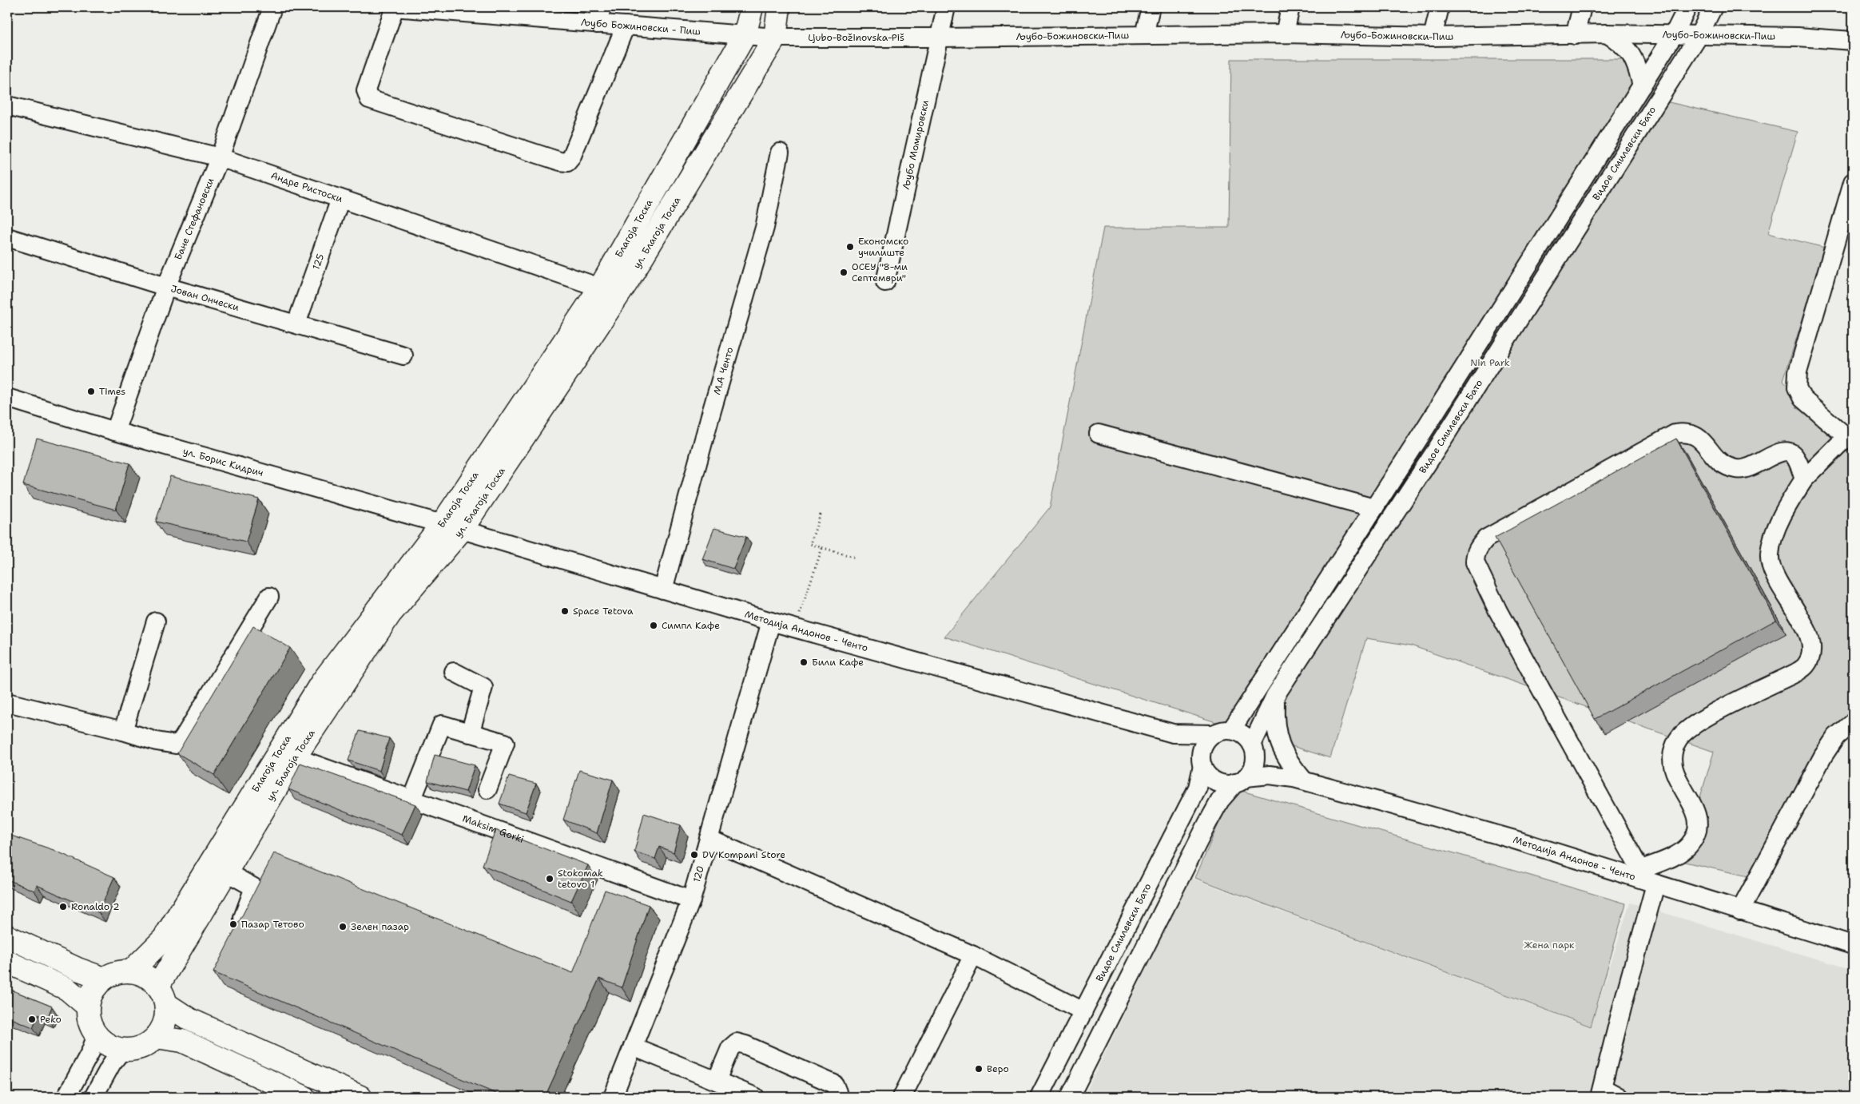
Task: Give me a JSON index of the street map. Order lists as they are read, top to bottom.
{
  "streets": {
    "main road": ["Благоја Тоска", "ул. Благоја Тоска"],
    "street": [
      "Љубо Божиновски - Пиш",
      "Љубо-Божиновски-Пиш",
      "Ljubo-Božinovska-Piš",
      "Љубо Момировски",
      "Видое Смилевски Бато",
      "Андре Ристоски",
      "Бане Стефановски",
      "125",
      "Јован Ончески",
      "М.А Ченто",
      "ул. Борис Кидрич",
      "Методија Андонов - Ченто",
      "Maksim Gorki",
      "120"
    ]
  },
  "crossings": [
    ["Љубо Божиновски - Пиш", "Ljubo-Božinovska-Piš"],
    ["Љубо Божиновски - Пиш", "Благоја Тоска"],
    ["Љубо Божиновски - Пиш", "ул. Благоја Тоска"],
    ["Љубо-Божиновски-Пиш", "Ljubo-Božinovska-Piš"],
    ["Љубо-Божиновски-Пиш", "Љубо Момировски"],
    ["Љубо-Божиновски-Пиш", "Видое Смилевски Бато"],
    ["Ljubo-Božinovska-Piš", "Љубо Момировски"],
    ["Ljubo-Božinovska-Piš", "ул. Благоја Тоска"],
    ["Видое Смилевски Бато", "Методија Андонов - Ченто"],
    ["Андре Ристоски", "Бане Стефановски"],
    ["Андре Ристоски", "Благоја Тоска"],
    ["Андре Ристоски", "125"],
    ["Бане Стефановски", "Јован Ончески"],
    ["Бане Стефановски", "ул. Борис Кидрич"],
    ["Благоја Тоска", "ул. Благоја Тоска"],
    ["Благоја Тоска", "ул. Борис Кидрич"],
    ["Благоја Тоска", "Методија Андонов - Ченто"],
    ["ул. Благоја Тоска", "ул. Борис Кидрич"],
    ["ул. Благоја Тоска", "Методија Андонов - Ченто"],
    ["ул. Благоја Тоска", "Maksim Gorki"],
    ["125", "Јован Ончески"],
    ["М.А Ченто", "Методија Андонов - Ченто"],
    ["ул. Борис Кидрич", "Методија Андонов - Ченто"],
    ["Методија Андонов - Ченто", "120"],
    ["Maksim Gorki", "120"]
  ],
  "parks": ["Nin Park", "Жена парк"],
  "places": [
    "Економско училиште",
    "ОСЕУ \"8-ми Септември\"",
    "Times",
    "Space Tetova",
    "Симпл Кафе",
    "Били Кафе",
    "DV Kompani Store",
    "Stokomak tetovo 1",
    "Ronaldo 2",
    "Пазар Тетово",
    "Зелен пазар",
    "Peko",
    "Веро"
  ]
}
